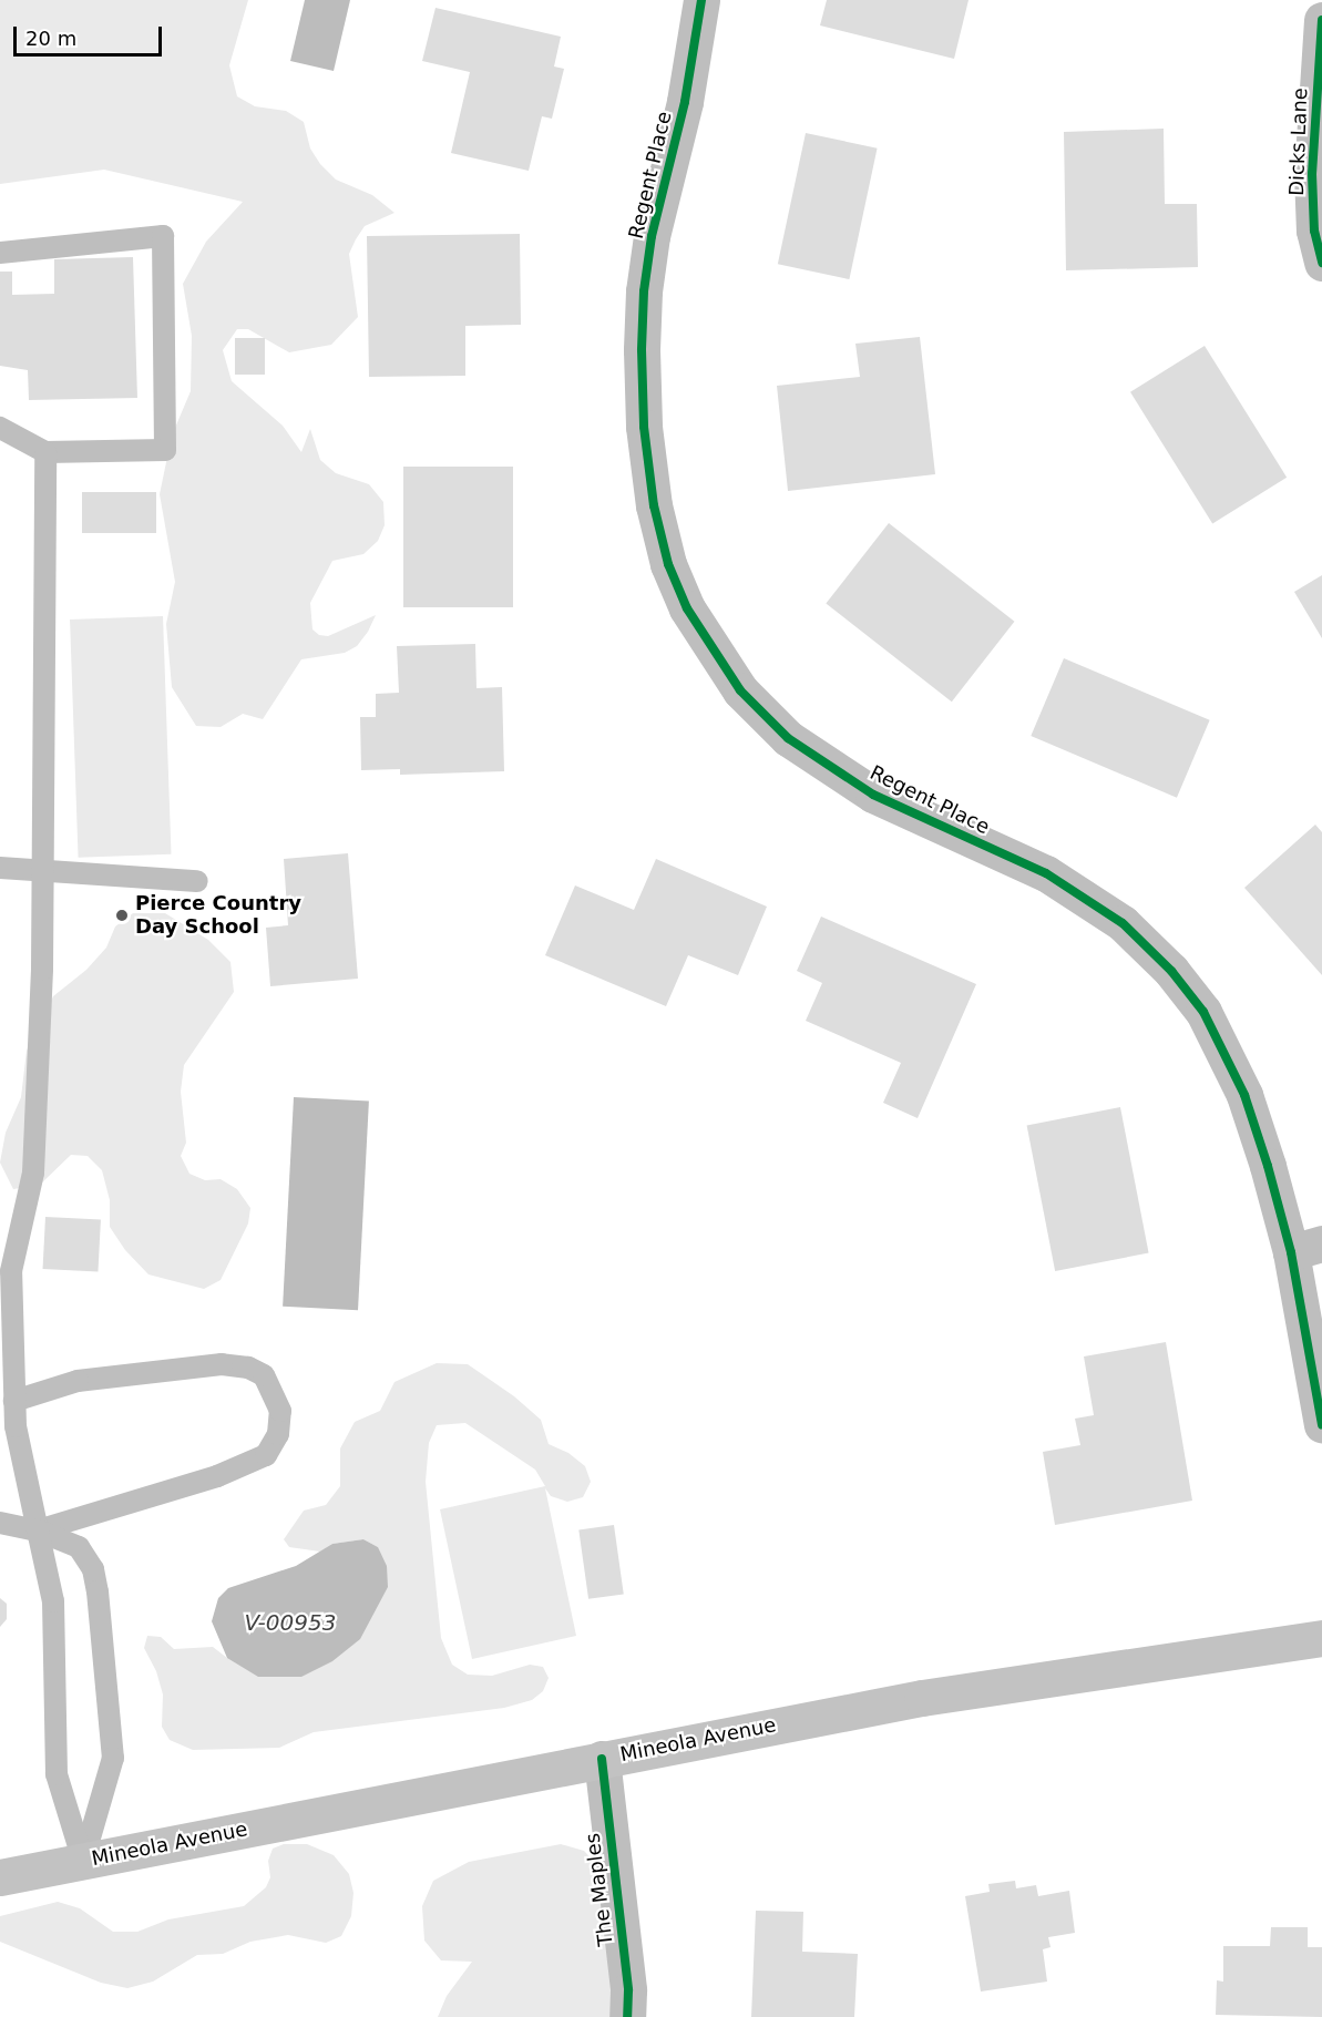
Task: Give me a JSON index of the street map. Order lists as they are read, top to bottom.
{
  "streets": {
    "main road": ["Mineola Avenue"],
    "street": ["Dicks Lane", "Regent Place", "The Maples"]
  },
  "crossings": [
    ["Mineola Avenue", "The Maples"]
  ],
  "water": ["V-00953"],
  "places": ["Pierce Country Day School"],
  "scale_bar": "20 m"
}
